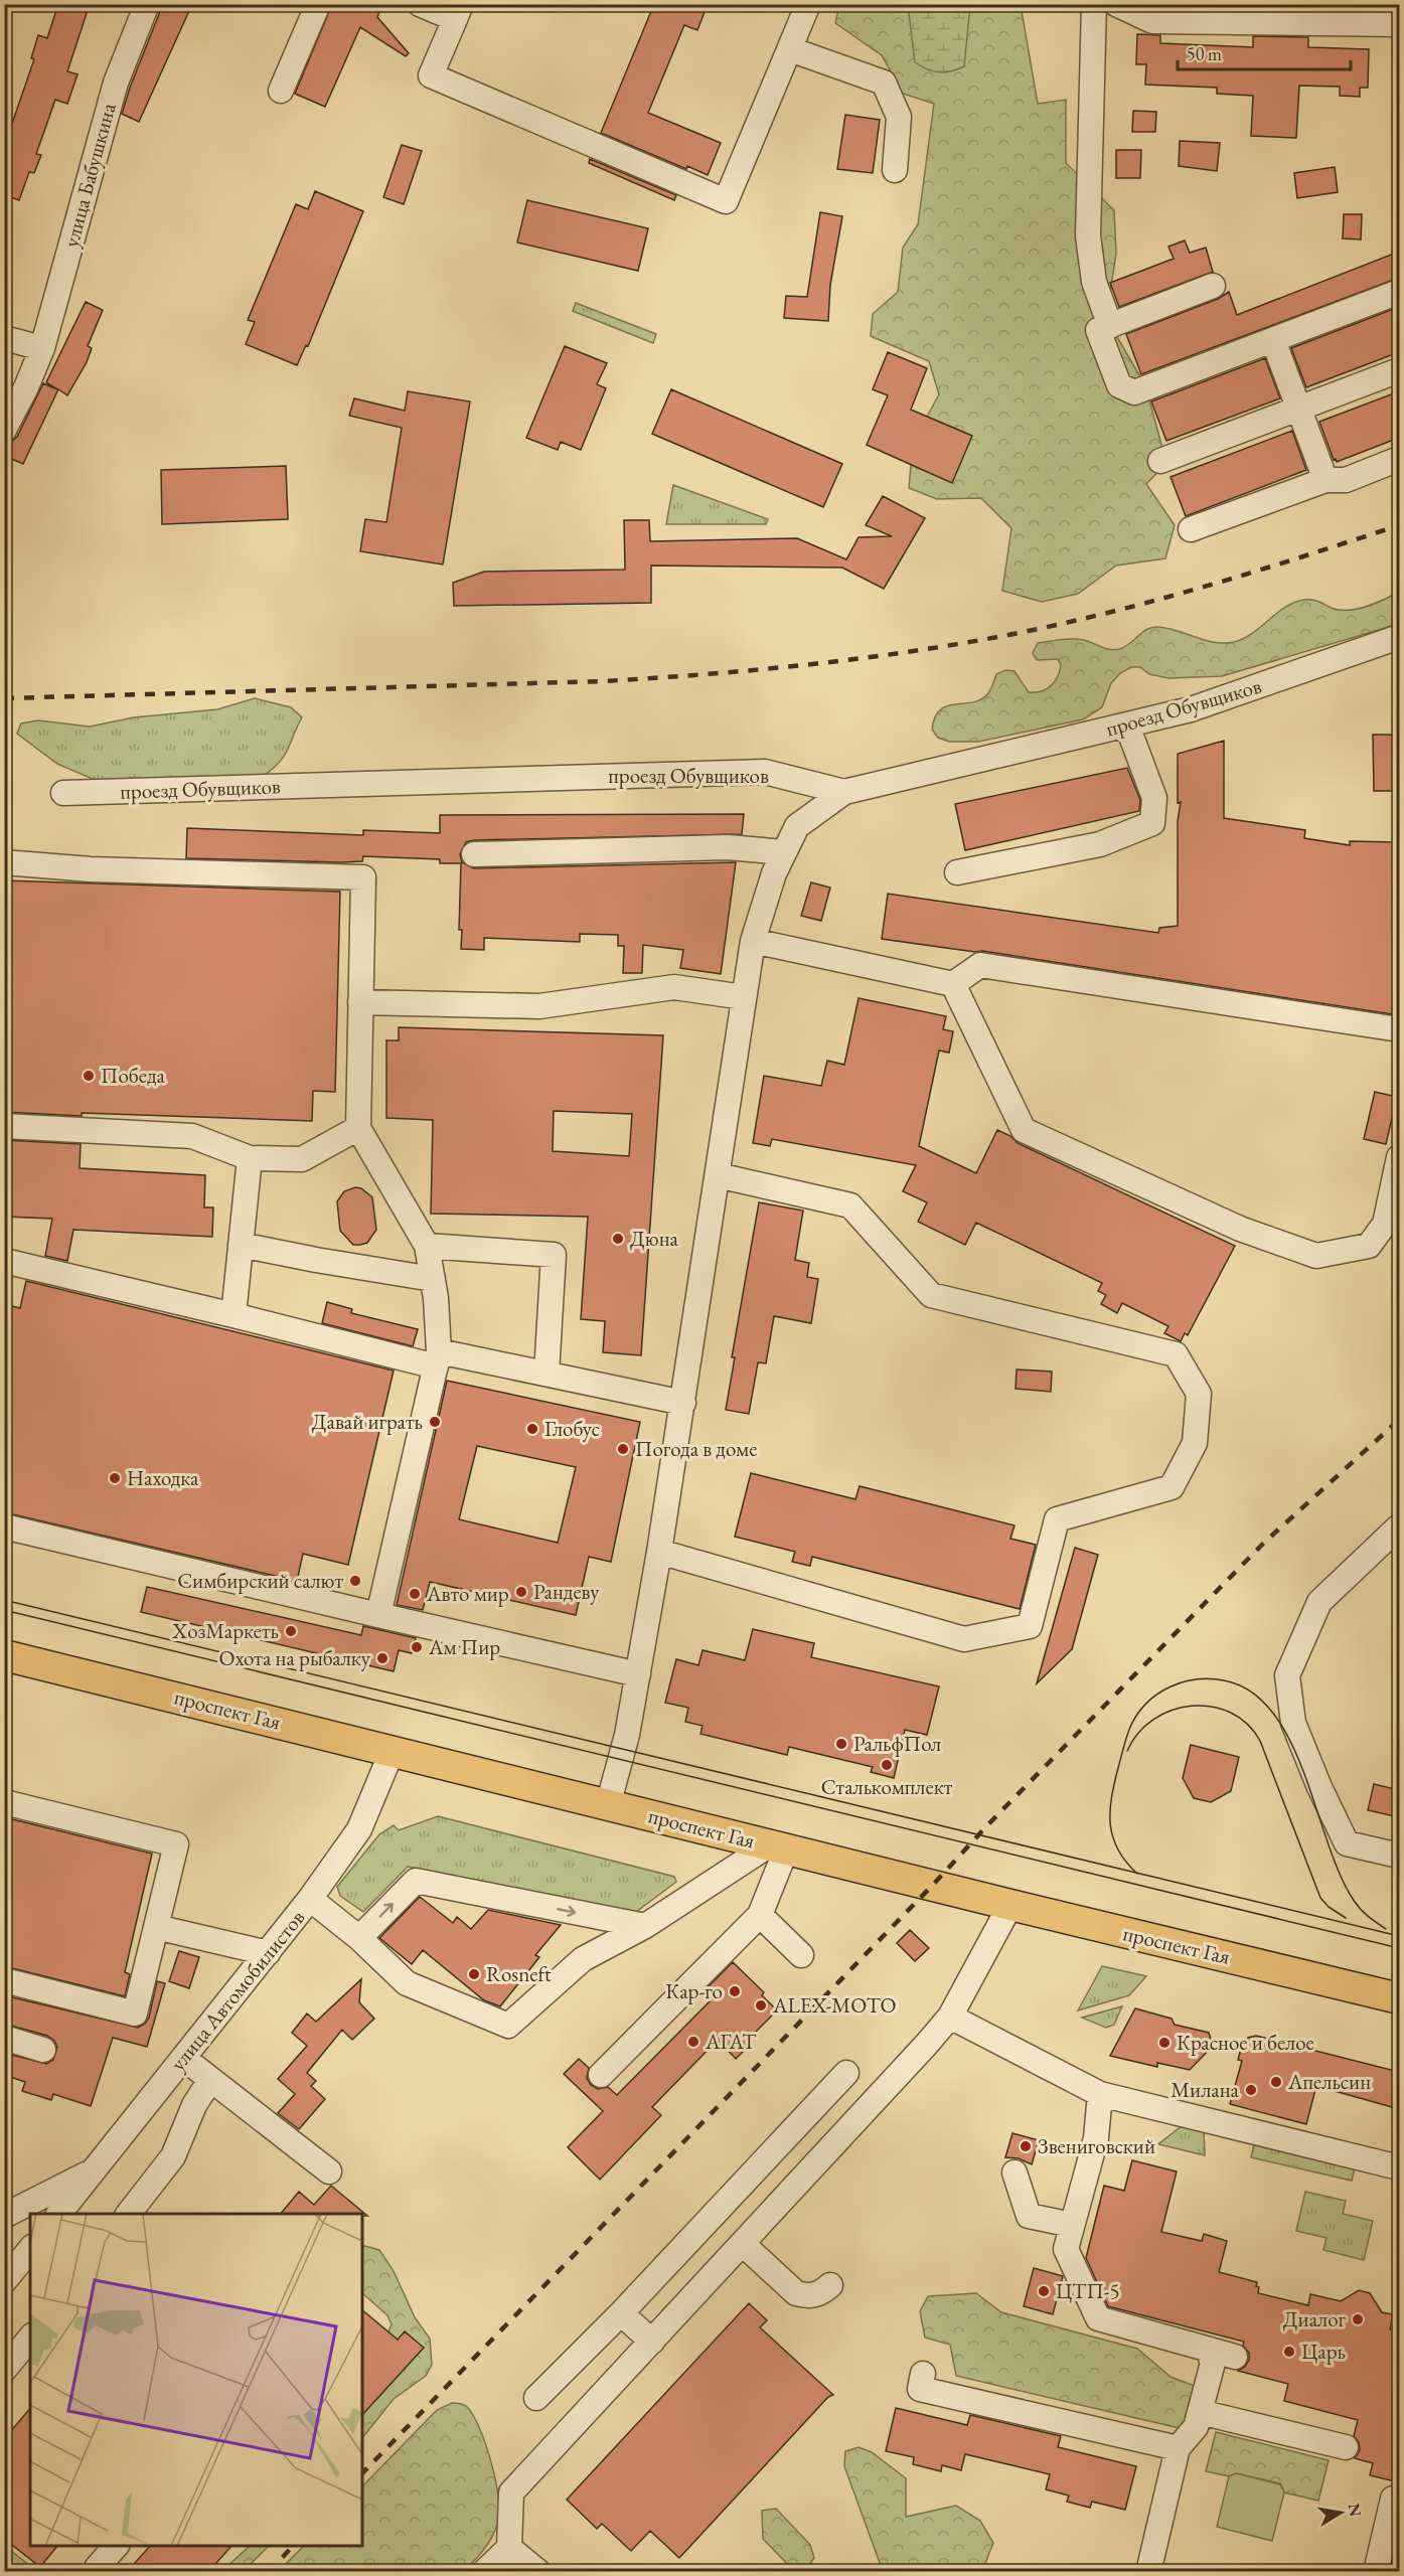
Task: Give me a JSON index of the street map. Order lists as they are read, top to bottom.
{
  "streets": {
    "main road": ["проспект Гая"],
    "street": ["улица Бабушкина", "проезд Обувщиков", "улица Автомобилистов"]
  },
  "crossings": [
    ["проспект Гая", "улица Автомобилистов"]
  ],
  "places": [
    "Победа",
    "Дюна",
    "Давай играть",
    "Глобус",
    "Погода в доме",
    "Находка",
    "Симбирский салют",
    "Рандеву",
    "Авто мир",
    "ХозМаркеть",
    "Ам Пир",
    "Охота на рыбалку",
    "РальфПол",
    "Сталькомплект",
    "Rosneft",
    "Кар-го",
    "ALEX-MOTO",
    "АГАТ",
    "Красное и белое",
    "Апельсин",
    "Милана",
    "Звениговский",
    "ЦТП-5",
    "Диалог",
    "Царь"
  ],
  "scale_bar": "50 m",
  "north": "right"
}
